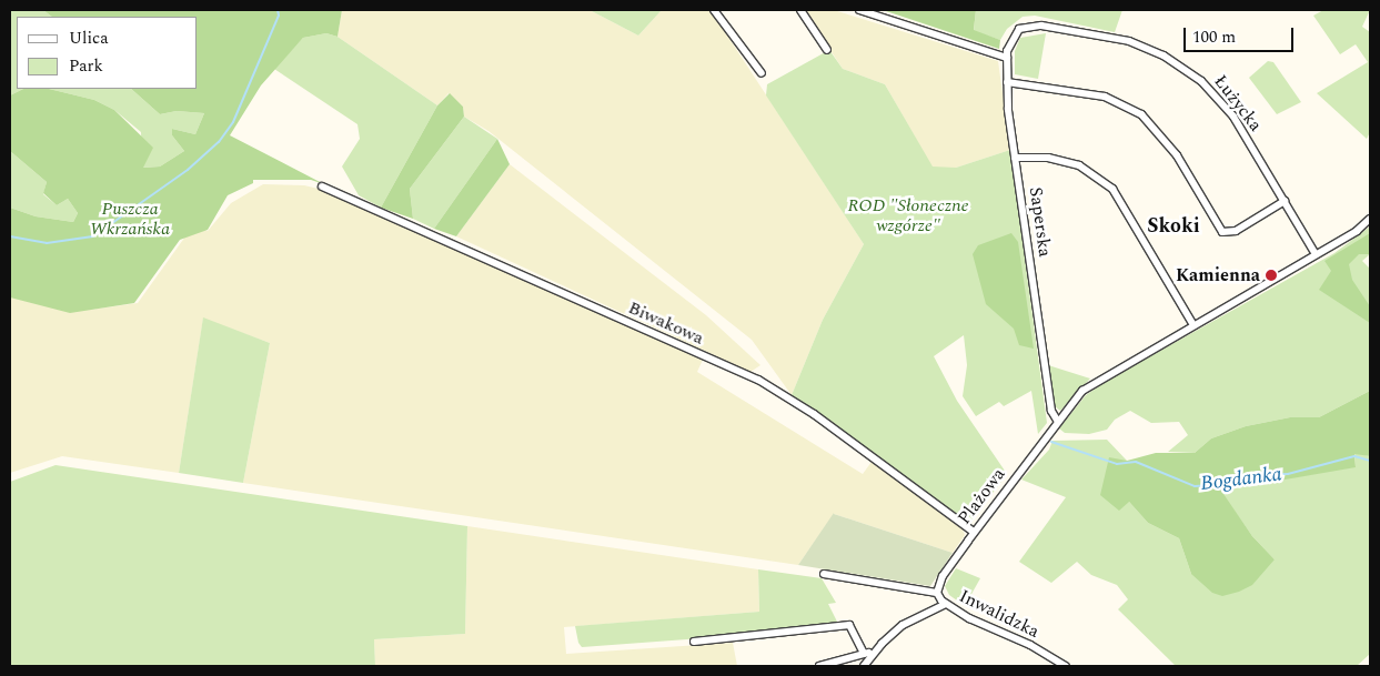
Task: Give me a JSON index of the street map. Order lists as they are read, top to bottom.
{
  "streets": {
    "street": [
      "Łużycka",
      "Saperska",
      "Biwakowa",
      "Plażowa",
      "Inwalidzka"
    ]
  },
  "crossings": [
    ["Łużycka", "Saperska"],
    ["Saperska", "Plażowa"],
    ["Biwakowa", "Plażowa"],
    ["Plażowa", "Inwalidzka"]
  ],
  "districts": ["Skoki"],
  "water": ["Bogdanka"],
  "parks": ["ROD \"Słoneczne wzgórze\"", "Puszcza Wkrzańska"],
  "places": ["Kamienna"],
  "legend": ["Ulica", "Park"],
  "scale_bar": "100 m"
}
